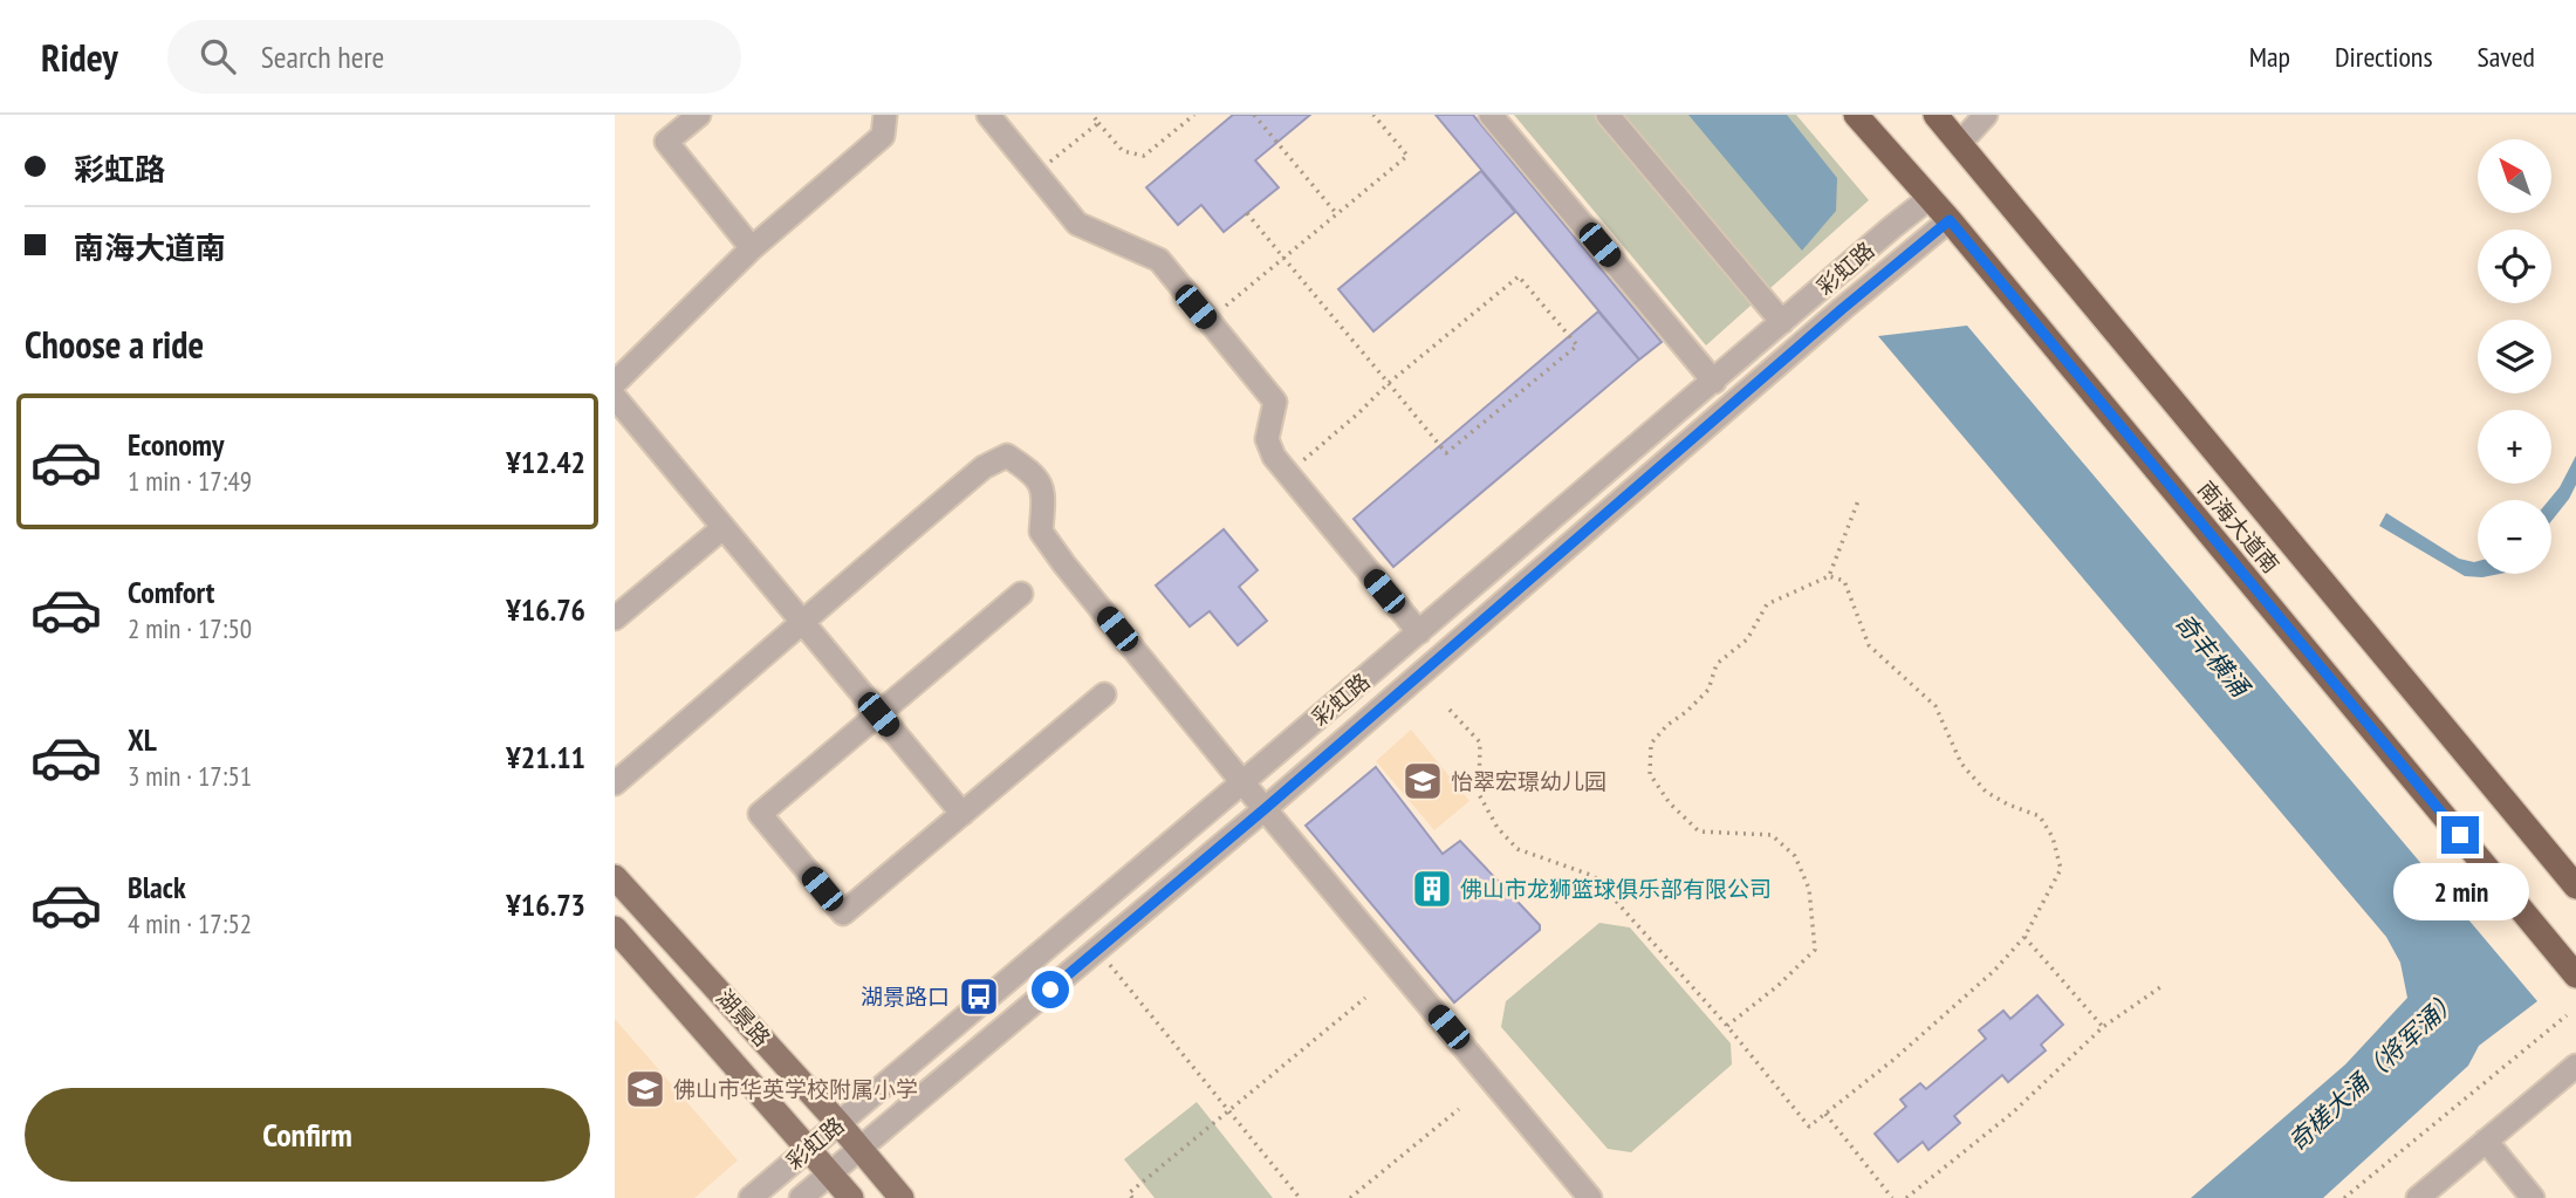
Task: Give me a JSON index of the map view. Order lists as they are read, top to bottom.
{
  "streets": {
    "highway": ["南海大道南"],
    "main road": ["湖景路"],
    "street": ["彩虹路"]
  },
  "crossings": [
    ["彩虹路", "南海大道南"],
    ["彩虹路", "湖景路"]
  ],
  "water": ["奇丰横涌", "奇槎大涌（将军涌）"],
  "places": {
    "school or university": ["怡翠宏璟幼儿园", "佛山市华英学校附属小学"],
    "building": ["佛山市龙狮篮球俱乐部有限公司"],
    "bus stop": ["湖景路口"]
  },
  "north": "top left",
  "page": {
    "header": "Ridey",
    "search": "Search here",
    "nav": ["Map", "Directions", "Saved"],
    "banner": ["彩虹路", "南海大道南"],
    "map_buttons": ["+", "−"],
    "heading": "Choose a ride",
    "list": [
      {
        "name": "Economy",
        "note": "1 min · 17:49",
        "value": "¥12.42"
      },
      {
        "name": "Comfort",
        "note": "2 min · 17:50",
        "value": "¥16.76"
      },
      {
        "name": "XL",
        "note": "3 min · 17:51",
        "value": "¥21.11"
      },
      {
        "name": "Black",
        "note": "4 min · 17:52",
        "value": "¥16.73"
      }
    ],
    "bubble": "2 min",
    "buttons": "Confirm"
  }
}
